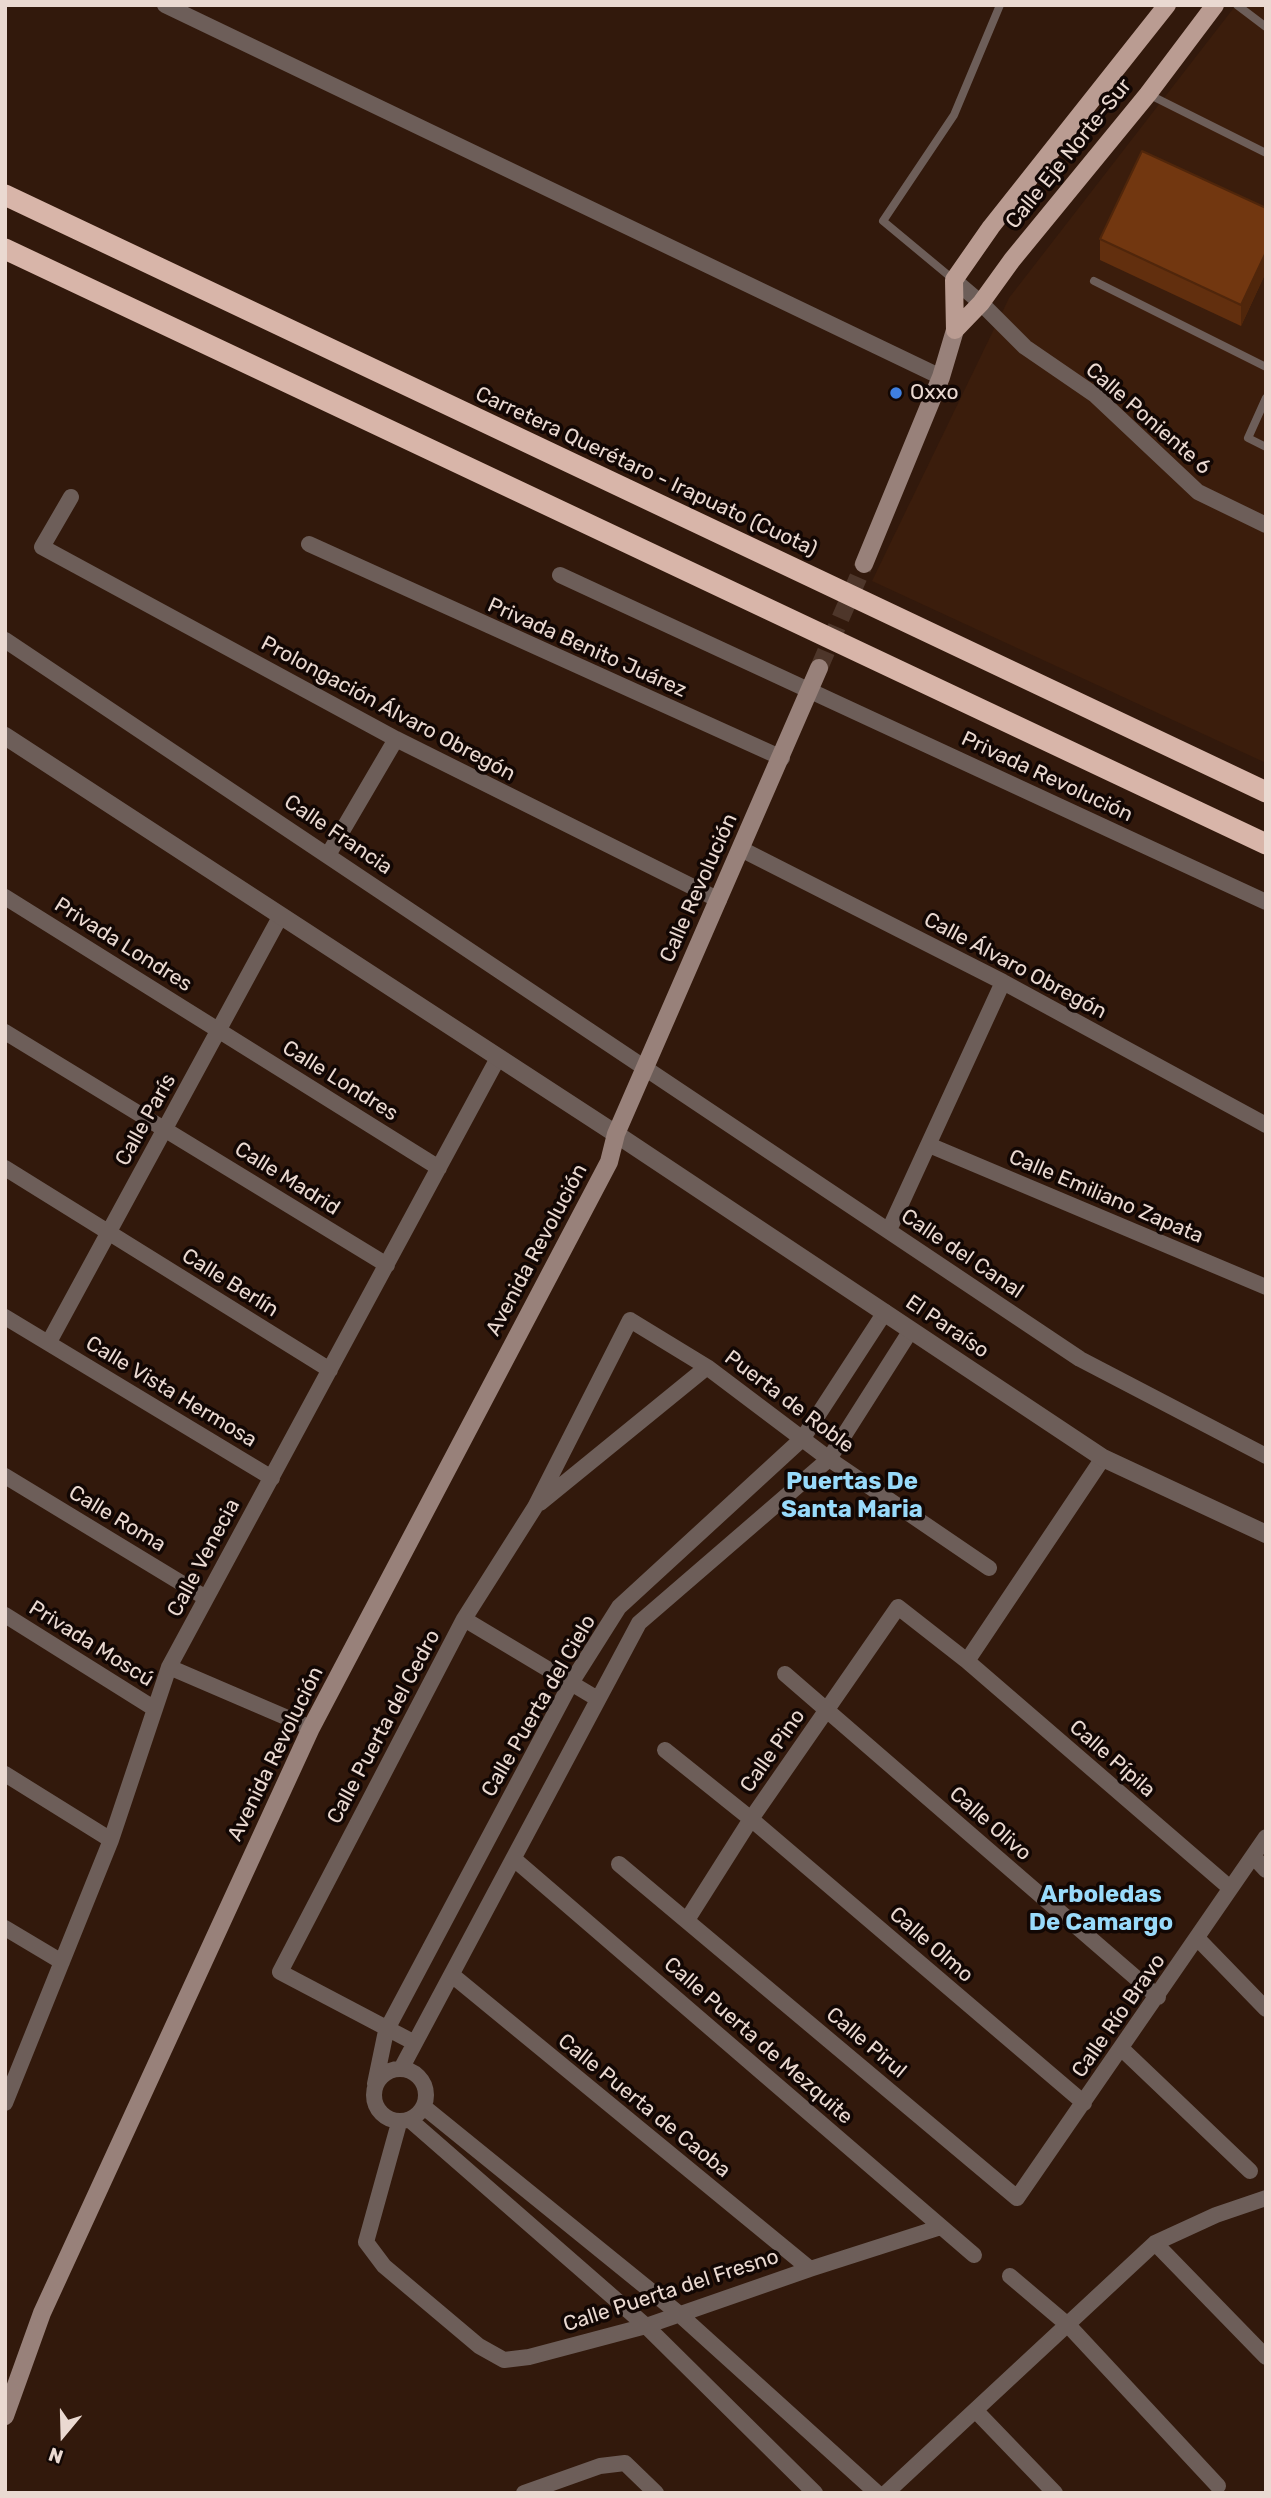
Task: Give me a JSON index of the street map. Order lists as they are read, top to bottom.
{
  "streets": {
    "highway": ["Carretera Querétaro - Irapuato (Cuota)"],
    "main road": ["Calle Eje Norte-Sur", "Calle Revolución", "Avenida Revolución"],
    "street": [
      "Calle Poniente 6",
      "Privada Benito Juárez",
      "Prolongación Álvaro Obregón",
      "Privada Revolución",
      "Calle Francia",
      "Privada Londres",
      "Calle Álvaro Obregón",
      "Calle Londres",
      "Calle París",
      "Calle Madrid",
      "Calle Emiliano Zapata",
      "Calle del Canal",
      "Calle Berlín",
      "El Paraíso",
      "Calle Vista Hermosa",
      "Puerta de Roble",
      "Calle Roma",
      "Calle Venecia",
      "Privada Moscú",
      "Calle Puerta del Cielo",
      "Calle Puerta del Cedro",
      "Calle Pino",
      "Calle Pípila",
      "Calle Olivo",
      "Calle Olmo",
      "Calle Río Bravo",
      "Calle Puerta de Mezquite",
      "Calle Pirul",
      "Calle Puerta de Caoba",
      "Calle Puerta del Fresno"
    ]
  },
  "crossings": [
    ["Calle Eje Norte-Sur", "Calle Poniente 6"],
    ["Privada Benito Juárez", "Calle Revolución"],
    ["Prolongación Álvaro Obregón", "Calle Revolución"],
    ["Privada Revolución", "Calle Revolución"],
    ["Calle Francia", "Calle Revolución"],
    ["Calle Francia", "Calle del Canal"],
    ["Calle Revolución", "Calle Álvaro Obregón"],
    ["Calle Revolución", "Avenida Revolución"],
    ["Calle Revolución", "Calle del Canal"],
    ["Calle Revolución", "El Paraíso"],
    ["Privada Londres", "Calle Londres"],
    ["Privada Londres", "Calle París"],
    ["Calle Londres", "Calle París"],
    ["Calle Londres", "Calle Venecia"],
    ["Calle París", "Calle Madrid"],
    ["Calle París", "Calle Berlín"],
    ["Calle París", "Calle Vista Hermosa"],
    ["Calle Madrid", "Calle Venecia"],
    ["Avenida Revolución", "El Paraíso"],
    ["Calle Berlín", "Calle Venecia"],
    ["El Paraíso", "Calle Puerta del Cielo"],
    ["Calle Vista Hermosa", "Calle Venecia"],
    ["Puerta de Roble", "Calle Puerta del Cielo"],
    ["Puerta de Roble", "Calle Puerta del Cedro"],
    ["Calle Roma", "Calle Venecia"],
    ["Calle Venecia", "Privada Moscú"],
    ["Calle Puerta del Cielo", "Calle Puerta del Cedro"],
    ["Calle Puerta del Cielo", "Calle Puerta del Fresno"],
    ["Calle Pino", "Calle Pípila"],
    ["Calle Pino", "Calle Olivo"],
    ["Calle Pino", "Calle Olmo"],
    ["Calle Pino", "Calle Pirul"],
    ["Calle Pípila", "Calle Río Bravo"],
    ["Calle Olivo", "Calle Río Bravo"],
    ["Calle Olmo", "Calle Río Bravo"],
    ["Calle Río Bravo", "Calle Pirul"],
    ["Calle Puerta de Mezquite", "Calle Puerta del Fresno"],
    ["Calle Puerta de Caoba", "Calle Puerta del Fresno"]
  ],
  "districts": ["Puertas De Santa Maria", "Arboledas De Camargo"],
  "places": ["Oxxo"],
  "north": "bottom"
}
